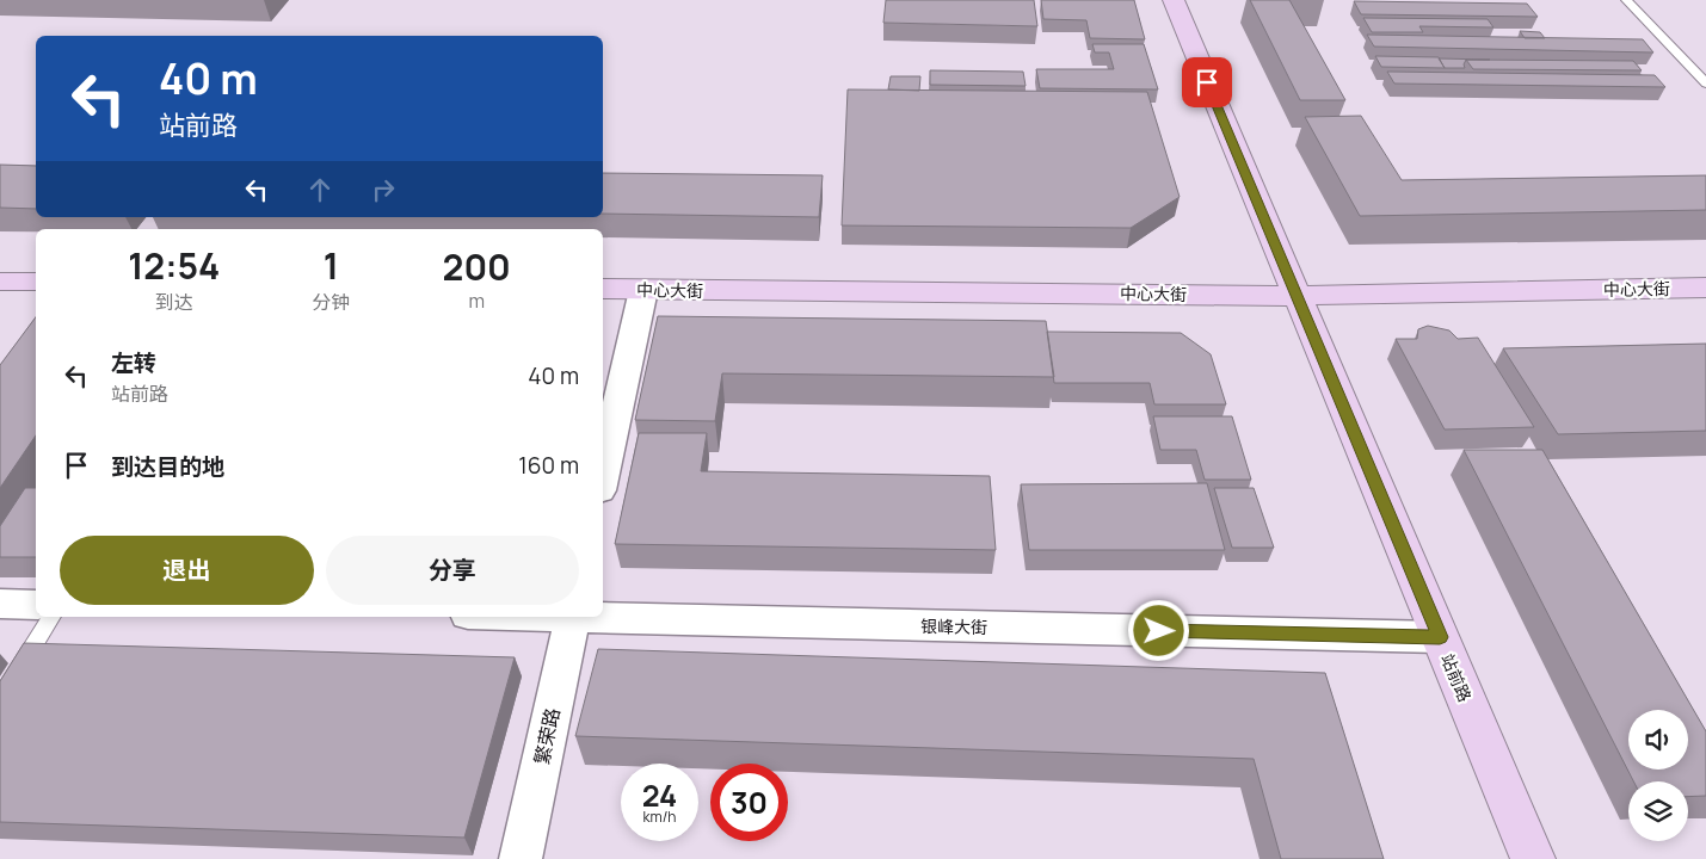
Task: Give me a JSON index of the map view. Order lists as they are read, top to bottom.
{
  "streets": {
    "street": [
      "中心大街",
      "银峰大街",
      "站前路",
      "繁荣路"
    ]
  },
  "crossings": [
    ["中心大街", "站前路"],
    ["银峰大街", "站前路"]
  ],
  "page": {
    "turn": ["40 m", "站前路"],
    "eta": [
      "12:54",
      "到达",
      "1",
      "分钟",
      "200",
      "m"
    ],
    "list": [
      {
        "name": "左转",
        "note": "站前路",
        "value": "40 m"
      },
      {
        "name": "到达目的地",
        "value": "160 m"
      }
    ],
    "buttons": ["退出", "分享"],
    "speed": "24 km/h",
    "limit": "30"
  }
}
